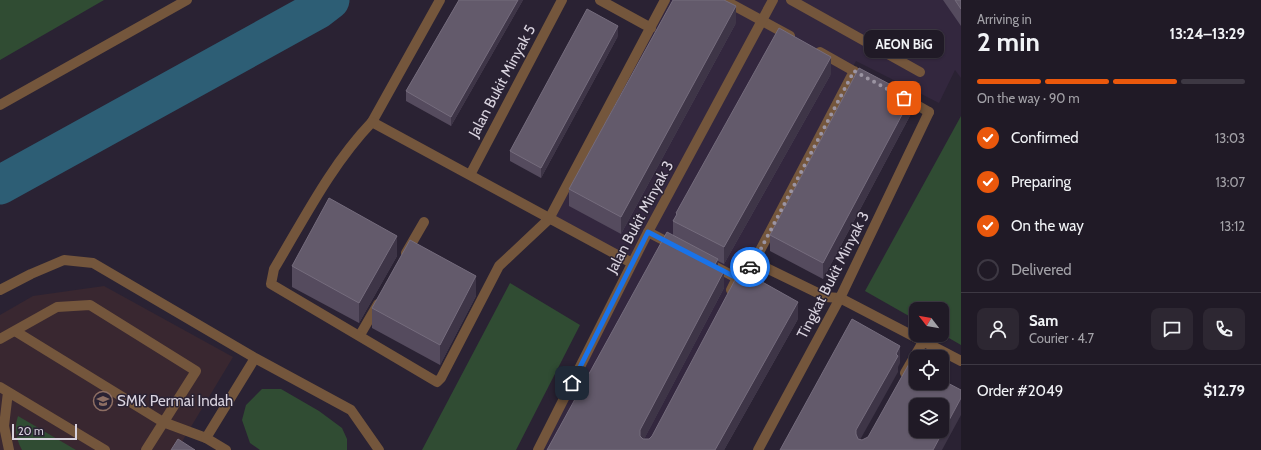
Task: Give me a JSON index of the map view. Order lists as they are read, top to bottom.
{
  "streets": {
    "street": ["Jalan Bukit Minyak 5", "Jalan Bukit Minyak 3", "Tingkat Bukit Minyak 3"]
  },
  "places": {
    "other": ["AEON BiG"],
    "school or university": ["SMK Permai Indah"]
  },
  "scale_bar": "20 m",
  "north": "top left",
  "page": {
    "heading": ["2 min", "Arriving in", "13:24–13:29"],
    "panel": [
      "Sam",
      "Courier · 4.7",
      "Order #2049",
      "$12.79"
    ],
    "bubble": "AEON BiG",
    "bar": "On the way · 90 m",
    "list": [
      ["Confirmed", "13:03"],
      ["Preparing", "13:07"],
      ["On the way", "13:12"],
      "Delivered"
    ],
    "scale": "20 m"
  }
}
